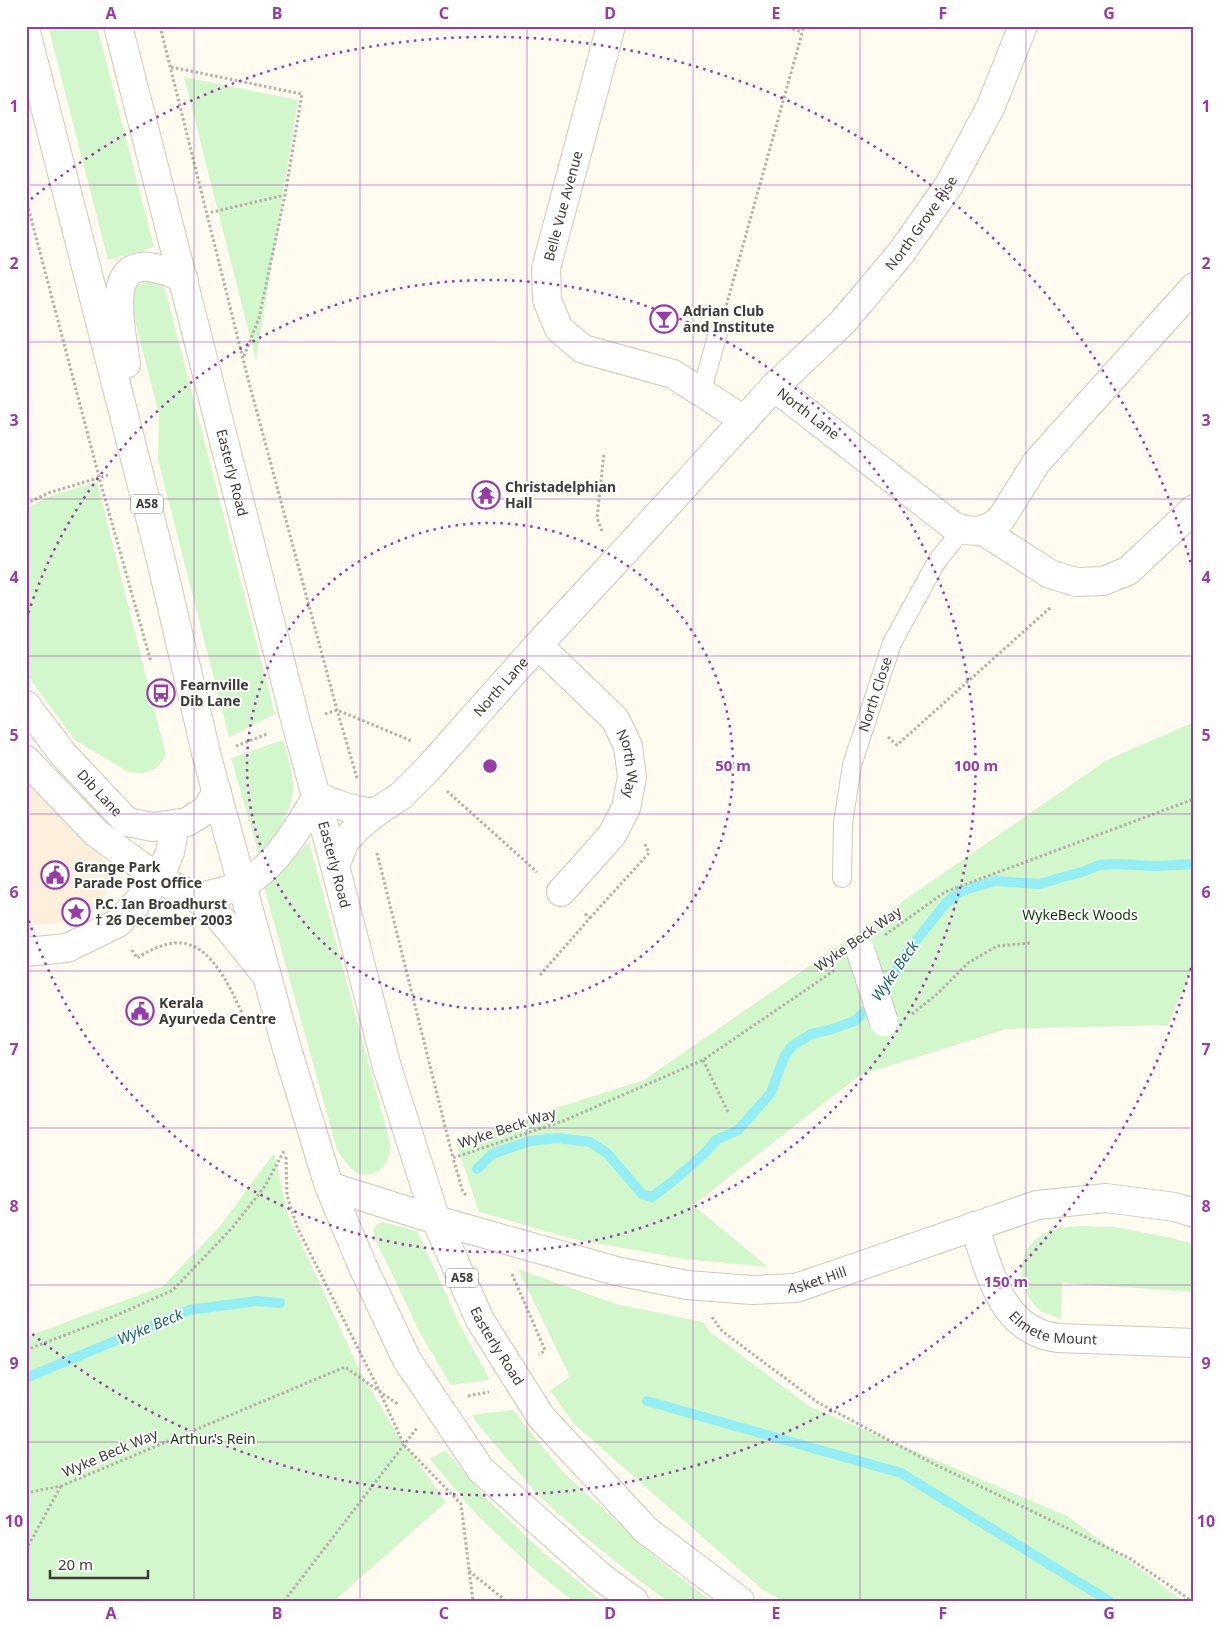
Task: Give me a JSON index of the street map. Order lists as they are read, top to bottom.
{
  "streets": {
    "street": [
      "Belle Vue Avenue",
      "North Grove Rise",
      "North Lane",
      "Easterly Road",
      "A58",
      "North Way",
      "Dib Lane",
      "Asket Hill",
      "Elmete Mount"
    ],
    "lane": ["North Close"],
    "path": ["Wyke Beck Way"]
  },
  "crossings": [
    ["Belle Vue Avenue", "North Lane"],
    ["North Grove Rise", "North Lane"],
    ["North Lane", "Easterly Road"],
    ["North Lane", "North Close"],
    ["North Lane", "North Way"],
    ["Easterly Road", "Asket Hill"],
    ["A58", "Dib Lane"],
    ["A58", "Asket Hill"],
    ["Asket Hill", "Elmete Mount"]
  ],
  "water": ["Wyke Beck"],
  "parks": ["WykeBeck Woods", "Arthur's Rein"],
  "places": {
    "bar": ["Adrian Club and Institute"],
    "temple": ["Christadelphian Hall"],
    "bus stop": ["Fearnville Dib Lane"],
    "public building": ["Grange Park Parade Post Office", "Kerala Ayurveda Centre"],
    "place": ["P.C. Ian Broadhurst † 26 December 2003"]
  },
  "scale_bar": "20 m",
  "grid": {
    "columns": [
      "A",
      "B",
      "C",
      "D",
      "E",
      "F",
      "G"
    ],
    "rows": [
      "1",
      "2",
      "3",
      "4",
      "5",
      "6",
      "7",
      "8",
      "9",
      "10"
    ]
  },
  "rings": ["50 m", "100 m", "150 m"]
}
